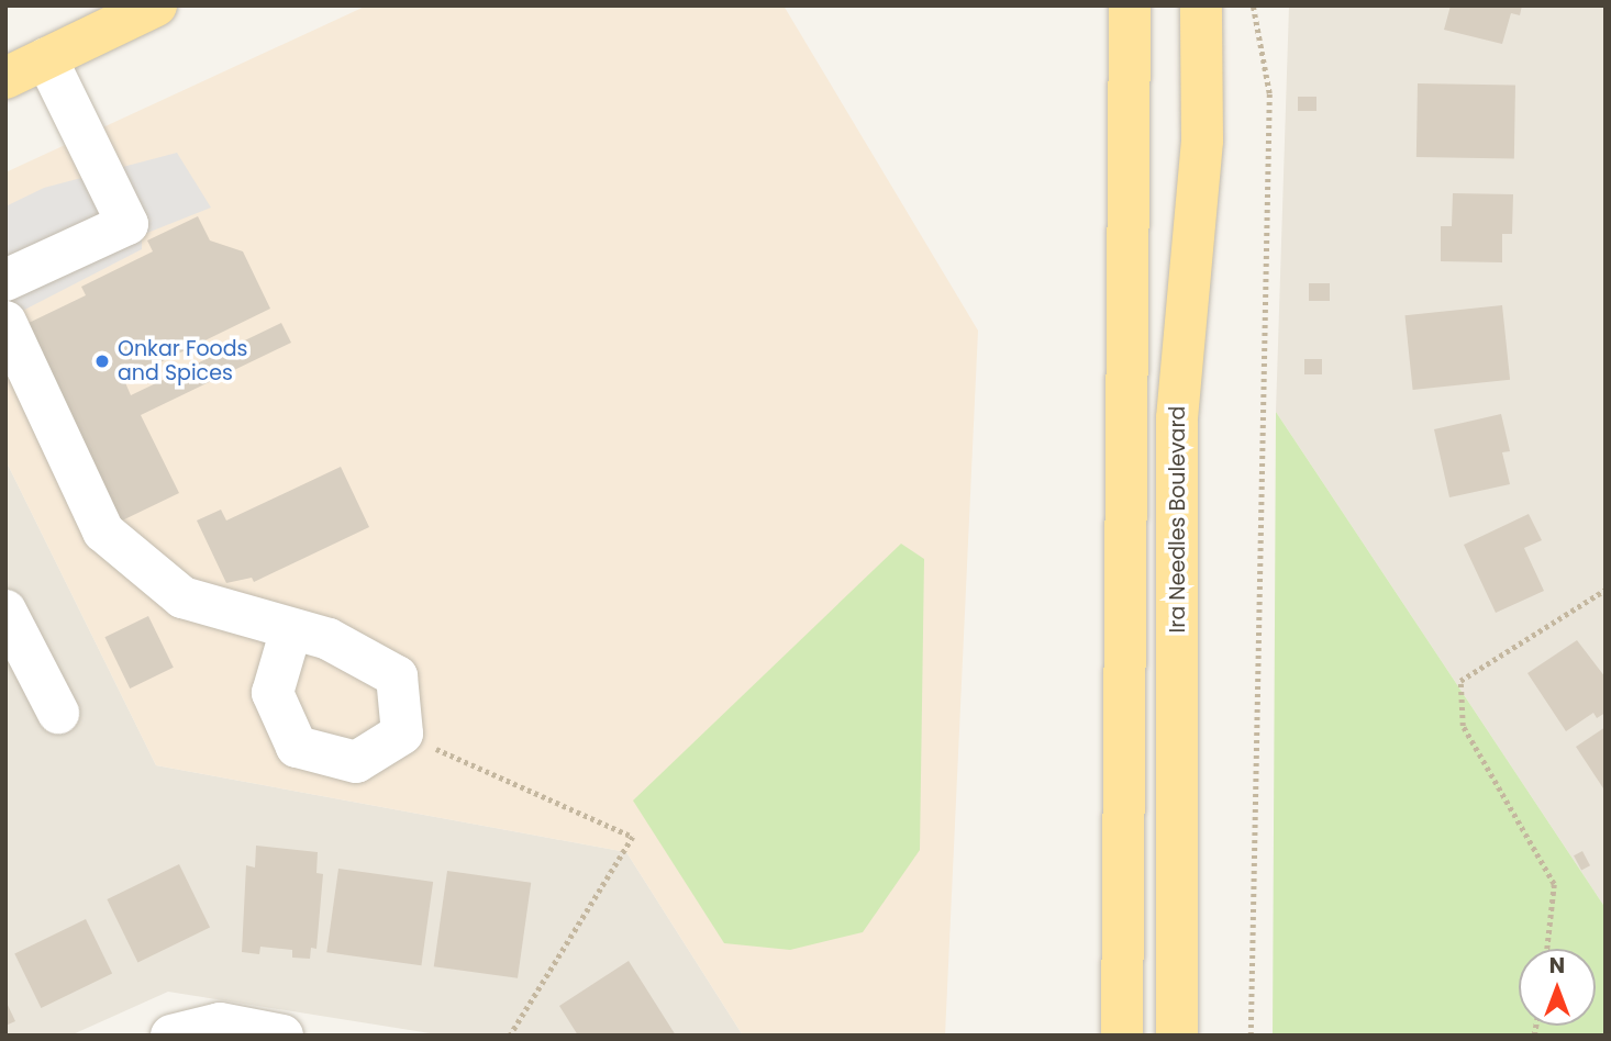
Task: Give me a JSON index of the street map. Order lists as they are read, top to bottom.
{
  "streets": {
    "main road": ["Ira Needles Boulevard"]
  },
  "places": ["Onkar Foods and Spices"],
  "north": "top"
}
